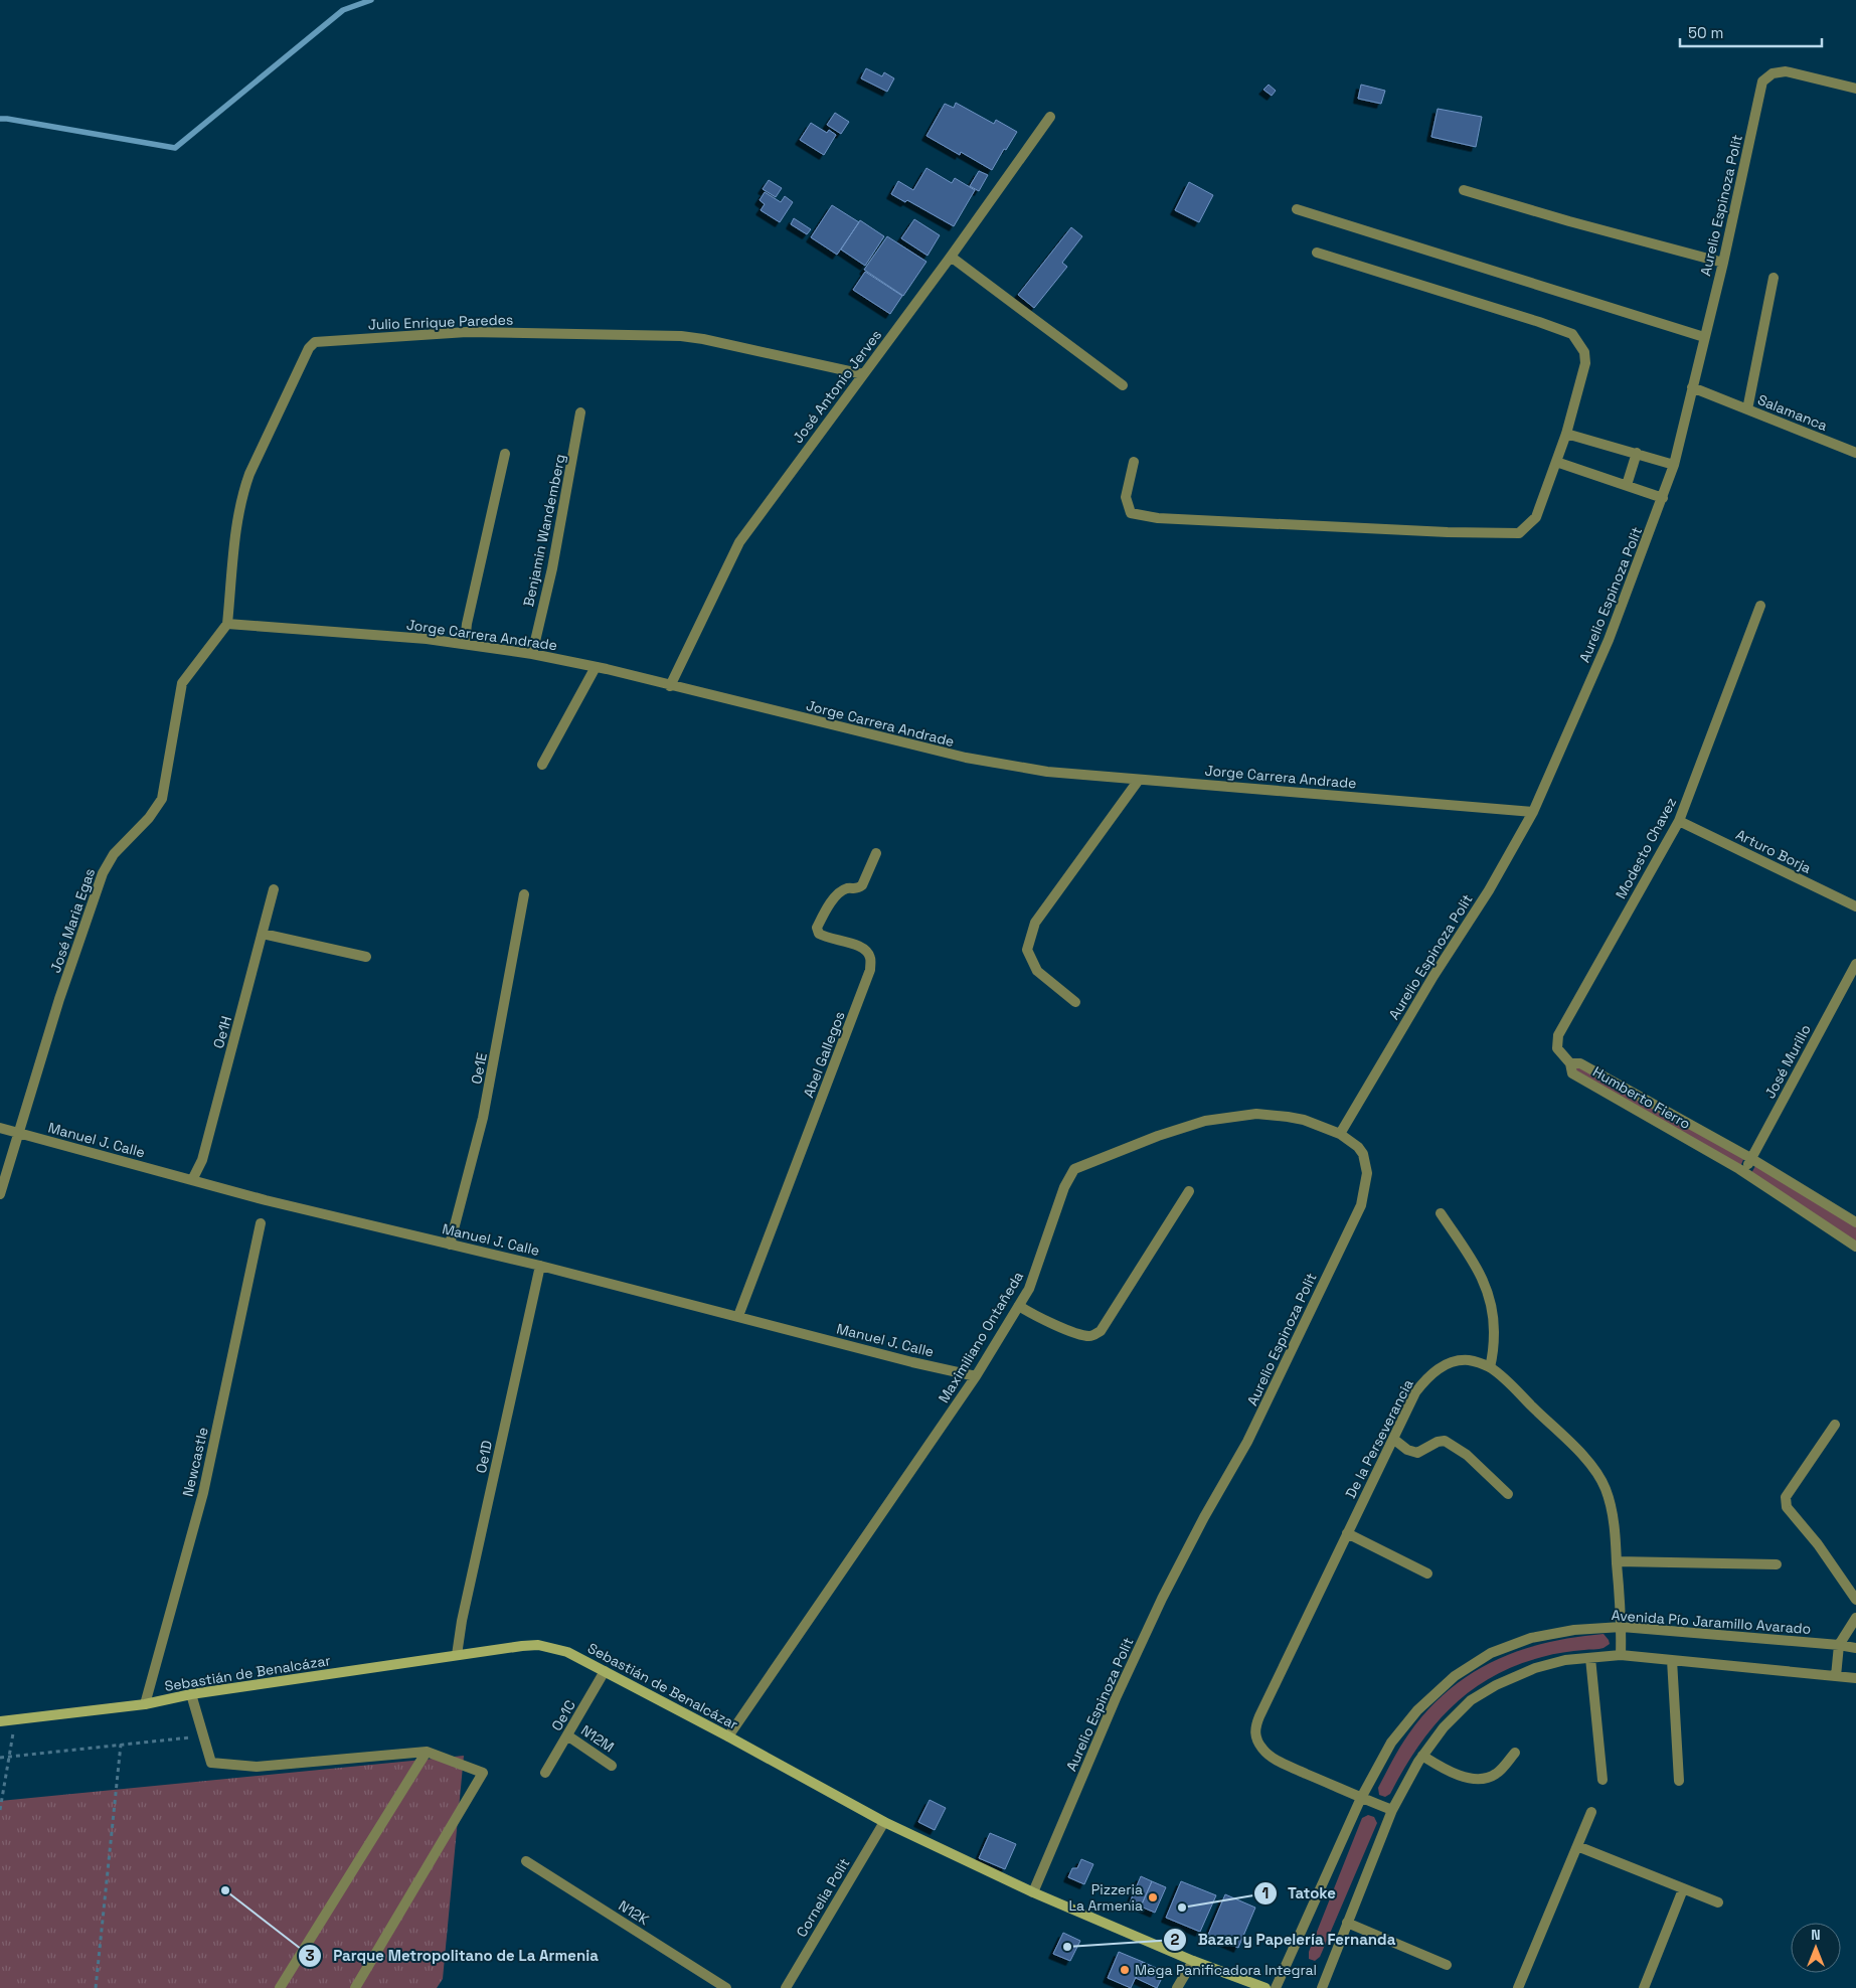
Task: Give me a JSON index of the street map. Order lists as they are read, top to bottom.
{
  "streets": {
    "main road": ["Sebastián de Benalcázar"],
    "street": [
      "Aurelio Espinoza Polit",
      "Julio Enrique Paredes",
      "José Antonio Jerves",
      "Salamanca",
      "Benjamin Wandemberg",
      "Jorge Carrera Andrade",
      "Modesto Chavez",
      "Arturo Borja",
      "José Maria Egas",
      "Oe1H",
      "Abel Gallegos",
      "José Murillo",
      "Oe1E",
      "Humberto Fierro",
      "Manuel J. Calle",
      "Maximiliano Ontañeda",
      "De la Perseverancia",
      "Oe1D",
      "Newcastle",
      "Avenida Pío Jaramillo Avarado",
      "Oe1C",
      "N12M",
      "Cornelia Polit",
      "N12K"
    ]
  },
  "crossings": [
    ["Aurelio Espinoza Polit", "Salamanca"],
    ["Aurelio Espinoza Polit", "Jorge Carrera Andrade"],
    ["Aurelio Espinoza Polit", "Maximiliano Ontañeda"],
    ["Aurelio Espinoza Polit", "Sebastián de Benalcázar"],
    ["Julio Enrique Paredes", "José Antonio Jerves"],
    ["Julio Enrique Paredes", "Jorge Carrera Andrade"],
    ["Julio Enrique Paredes", "José Maria Egas"],
    ["José Antonio Jerves", "Jorge Carrera Andrade"],
    ["Benjamin Wandemberg", "Jorge Carrera Andrade"],
    ["Jorge Carrera Andrade", "José Maria Egas"],
    ["Modesto Chavez", "Arturo Borja"],
    ["Modesto Chavez", "Humberto Fierro"],
    ["José Maria Egas", "Manuel J. Calle"],
    ["Oe1H", "Manuel J. Calle"],
    ["Abel Gallegos", "Manuel J. Calle"],
    ["José Murillo", "Humberto Fierro"],
    ["Oe1E", "Manuel J. Calle"],
    ["Manuel J. Calle", "Maximiliano Ontañeda"],
    ["Manuel J. Calle", "Oe1D"],
    ["Maximiliano Ontañeda", "Sebastián de Benalcázar"],
    ["De la Perseverancia", "Avenida Pío Jaramillo Avarado"],
    ["Oe1D", "Sebastián de Benalcázar"],
    ["Newcastle", "Sebastián de Benalcázar"],
    ["Sebastián de Benalcázar", "Oe1C"],
    ["Sebastián de Benalcázar", "Cornelia Polit"],
    ["Oe1C", "N12M"]
  ],
  "places": [
    "Parque Metropolitano de La Armenia",
    "Pizzeria La Armenia",
    "Tatoke",
    "Bazar y Papelería Fernanda",
    "Mega Panificadora Integral"
  ],
  "scale_bar": "50 m",
  "north": "top"
}
